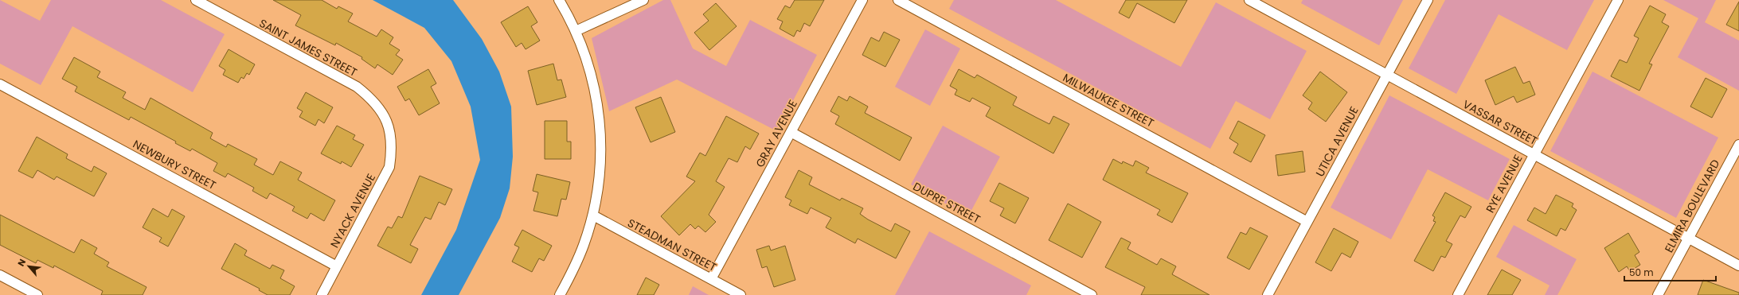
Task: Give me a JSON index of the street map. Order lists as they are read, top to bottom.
{
  "streets": {
    "street": [
      "SAINT JAMES STREET",
      "MILWAUKEE STREET",
      "VASSAR STREET",
      "GRAY AVENUE",
      "UTICA AVENUE",
      "NEWBURY STREET",
      "RYE AVENUE",
      "DUPRE STREET",
      "ELMIRA BOULEVARD",
      "NYACK AVENUE",
      "STEADMAN STREET"
    ]
  },
  "crossings": [
    ["SAINT JAMES STREET", "NYACK AVENUE"],
    ["MILWAUKEE STREET", "UTICA AVENUE"],
    ["VASSAR STREET", "UTICA AVENUE"],
    ["VASSAR STREET", "RYE AVENUE"],
    ["VASSAR STREET", "ELMIRA BOULEVARD"],
    ["GRAY AVENUE", "DUPRE STREET"],
    ["GRAY AVENUE", "STEADMAN STREET"],
    ["NEWBURY STREET", "NYACK AVENUE"]
  ],
  "scale_bar": "50 m",
  "north": "top left"
}
